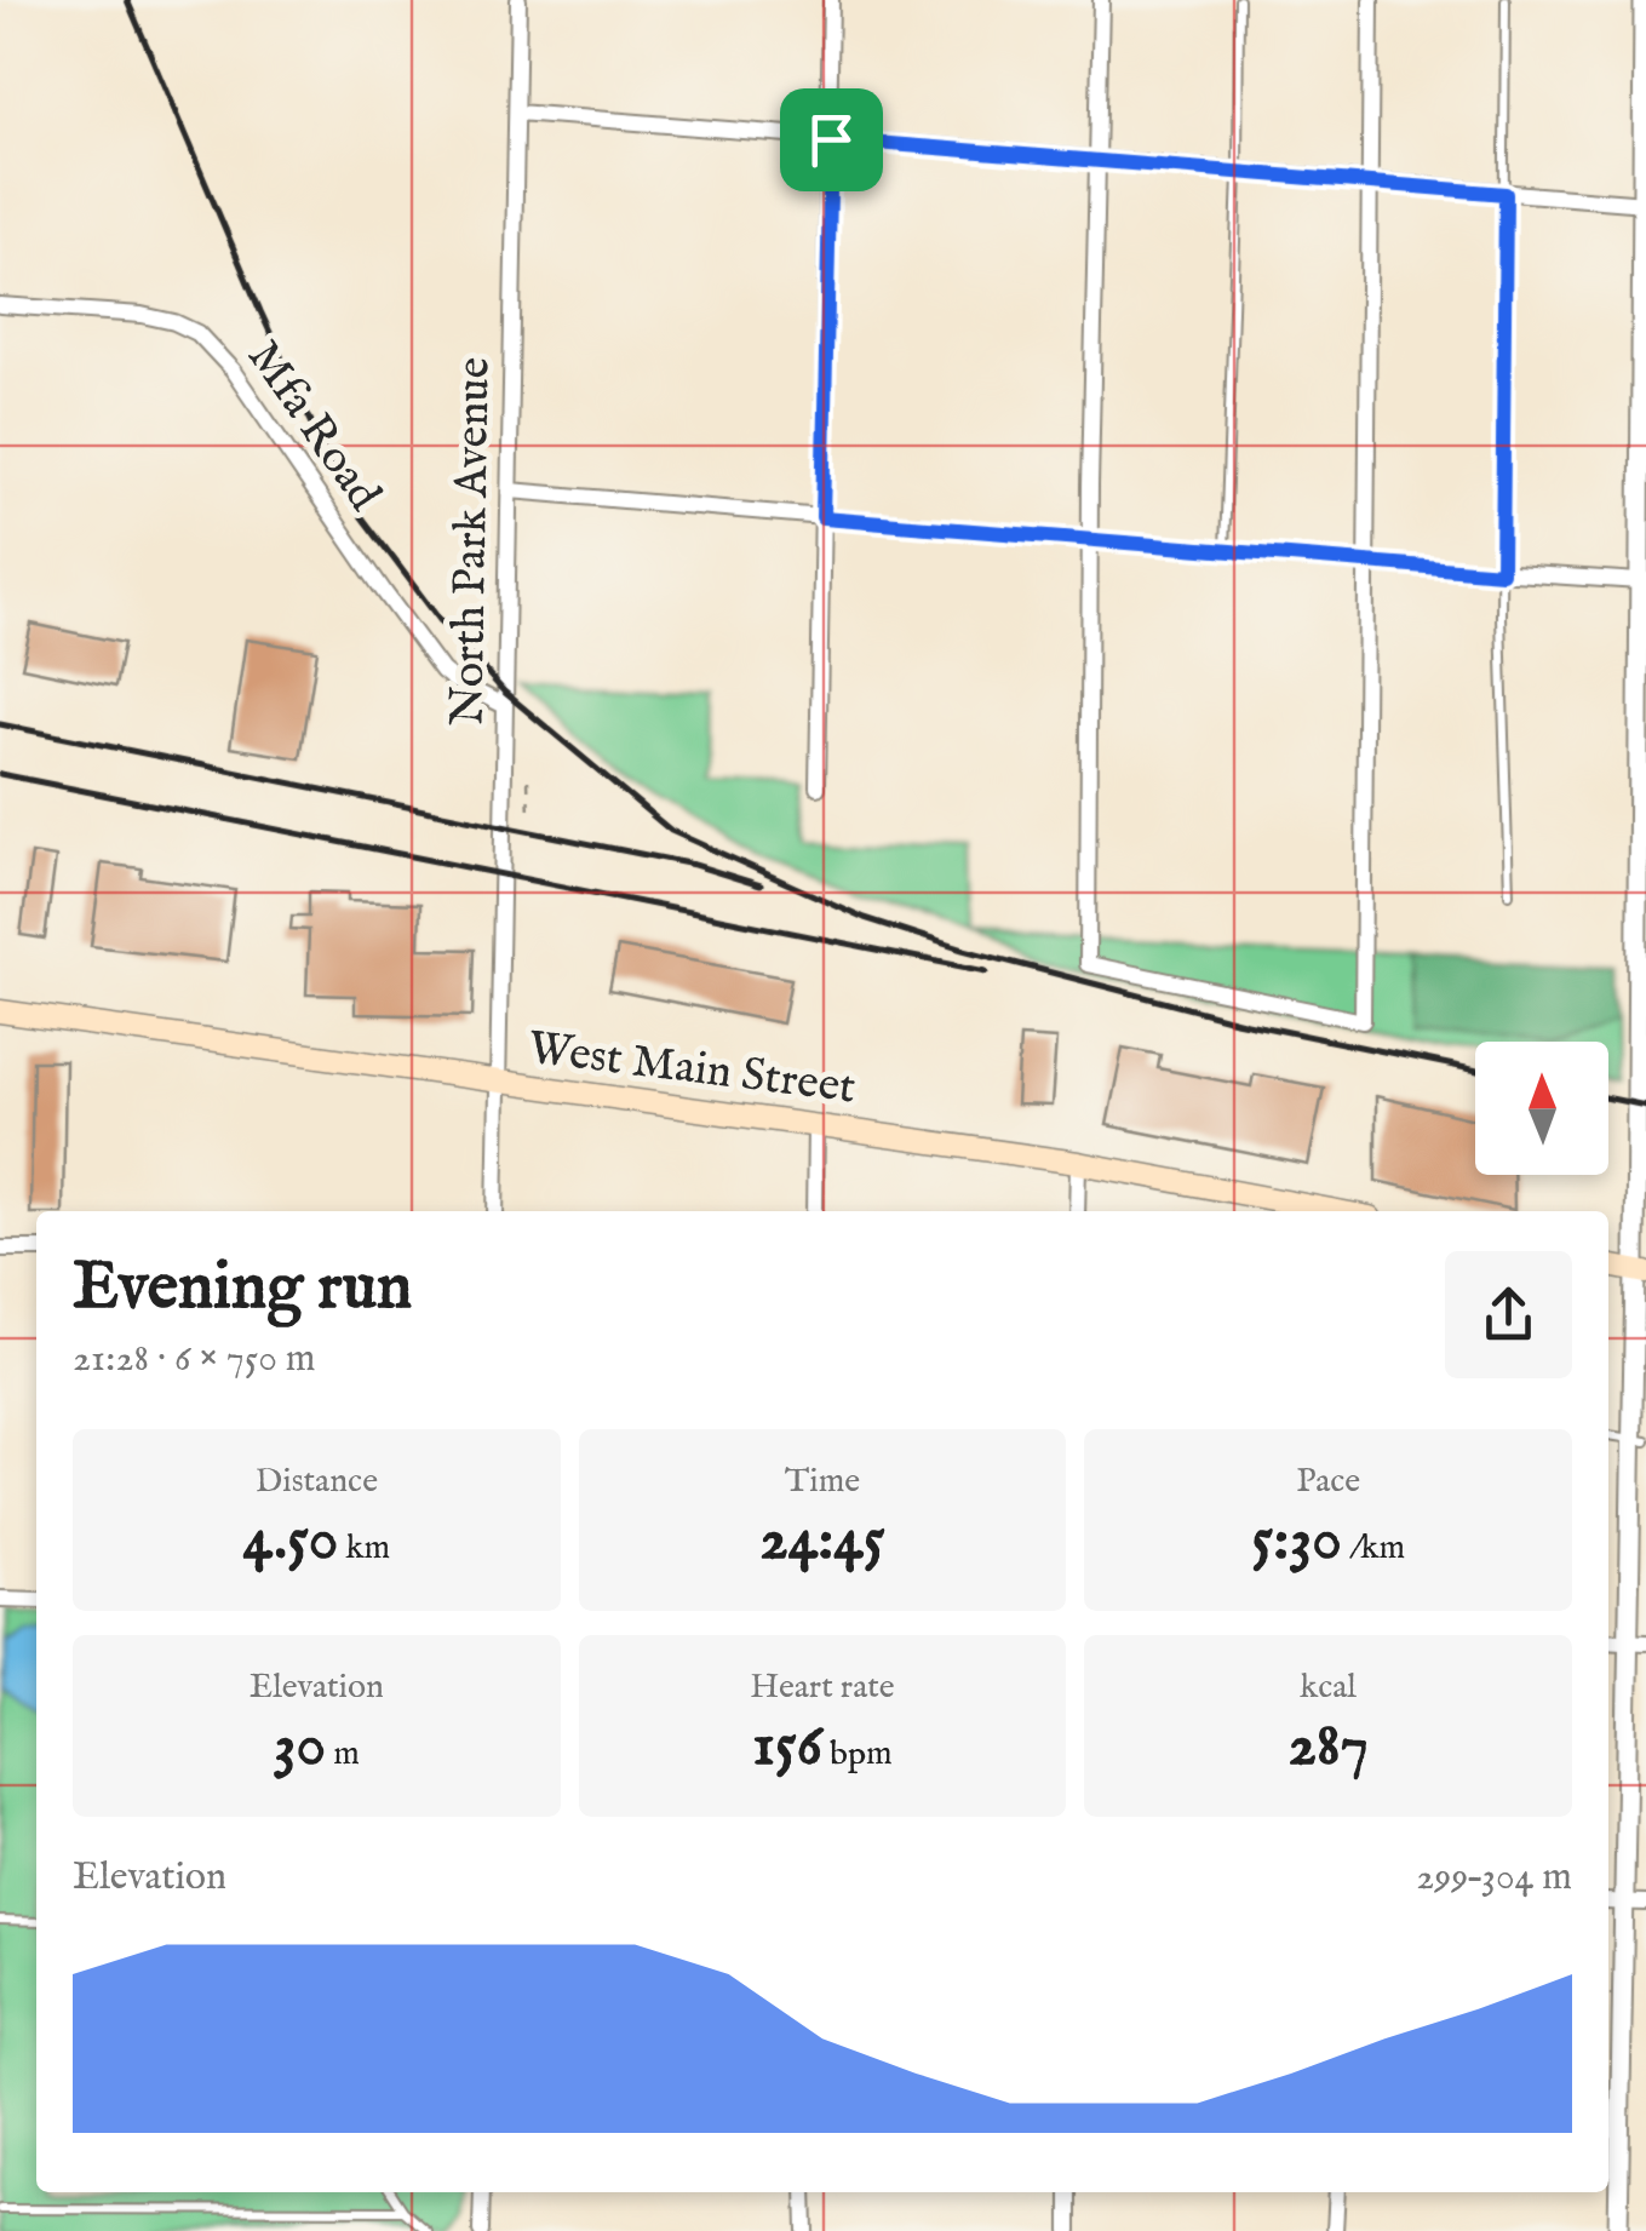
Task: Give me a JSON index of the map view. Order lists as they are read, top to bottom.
{
  "streets": {
    "main road": ["West Main Street"],
    "street": ["Mfa Road", "North Park Avenue"]
  },
  "crossings": [
    ["Mfa Road", "North Park Avenue"],
    ["North Park Avenue", "West Main Street"]
  ],
  "north": "top",
  "page": {
    "heading": ["Evening run", "21:28 · 6 × 750 m"],
    "stats": [
      ["Distance", "4.50 km"],
      ["Time", "24:45"],
      ["Pace", "5:30 /km"],
      ["Elevation", "30 m"],
      ["Heart rate", "156 bpm"],
      ["kcal", "287"]
    ],
    "chart": ["Elevation", "299–304 m"]
  }
}
